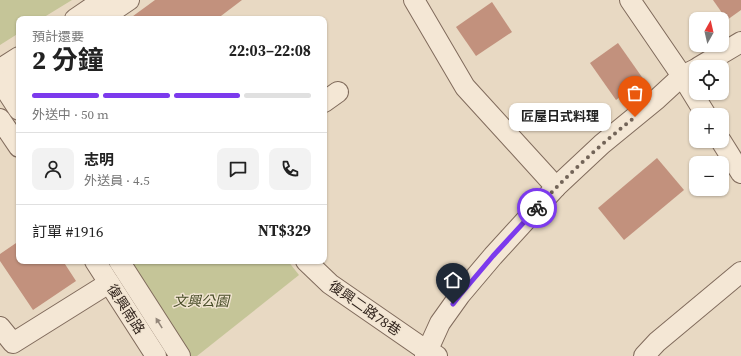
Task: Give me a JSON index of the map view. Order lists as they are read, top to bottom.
{
  "streets": {
    "street": ["復興二路78巷", "復興南路"]
  },
  "parks": ["文興公園"],
  "places": ["匠屋日式料理"],
  "north": "top",
  "page": {
    "map_buttons": ["+", "−"],
    "heading": ["2 分鐘", "預計還要", "22:03–22:08"],
    "panel": [
      "志明",
      "外送員 · 4.5",
      "訂單 #1916",
      "NT$329"
    ],
    "bar": "外送中 · 50 m",
    "bubble": "匠屋日式料理"
  }
}
